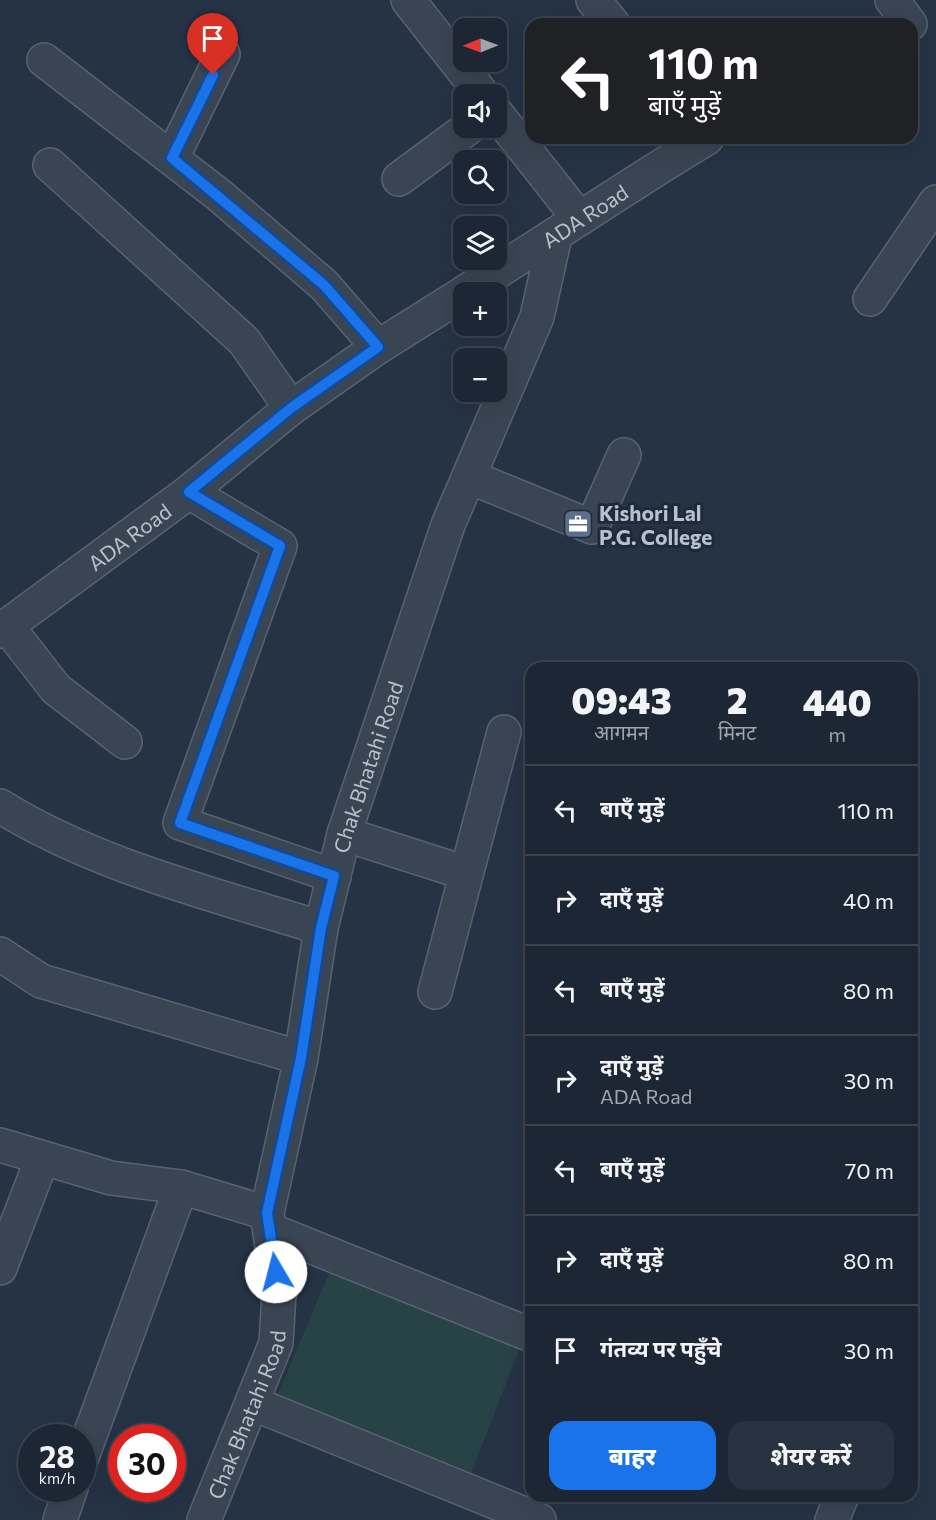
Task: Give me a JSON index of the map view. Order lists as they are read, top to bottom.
{
  "streets": {
    "street": ["ADA Road", "Chak Bhatahi Road"]
  },
  "crossings": [
    ["ADA Road", "Chak Bhatahi Road"]
  ],
  "places": {
    "office": ["Kishori Lal P.G. College"]
  },
  "north": "left",
  "page": {
    "map_buttons": ["+", "−"],
    "turn": ["110 m", "बाएँ मुड़ें"],
    "eta": [
      "09:43",
      "आगमन",
      "2",
      "मिनट",
      "440",
      "m"
    ],
    "list": [
      {
        "name": "बाएँ मुड़ें",
        "value": "110 m"
      },
      {
        "name": "दाएँ मुड़ें",
        "value": "40 m"
      },
      {
        "name": "बाएँ मुड़ें",
        "value": "80 m"
      },
      {
        "name": "दाएँ मुड़ें",
        "note": "ADA Road",
        "value": "30 m"
      },
      {
        "name": "बाएँ मुड़ें",
        "value": "70 m"
      },
      {
        "name": "दाएँ मुड़ें",
        "value": "80 m"
      },
      {
        "name": "गंतव्य पर पहुँचे",
        "value": "30 m"
      }
    ],
    "buttons": ["बाहर", "शेयर करें"],
    "speed": "28 km/h",
    "limit": "30"
  }
}
